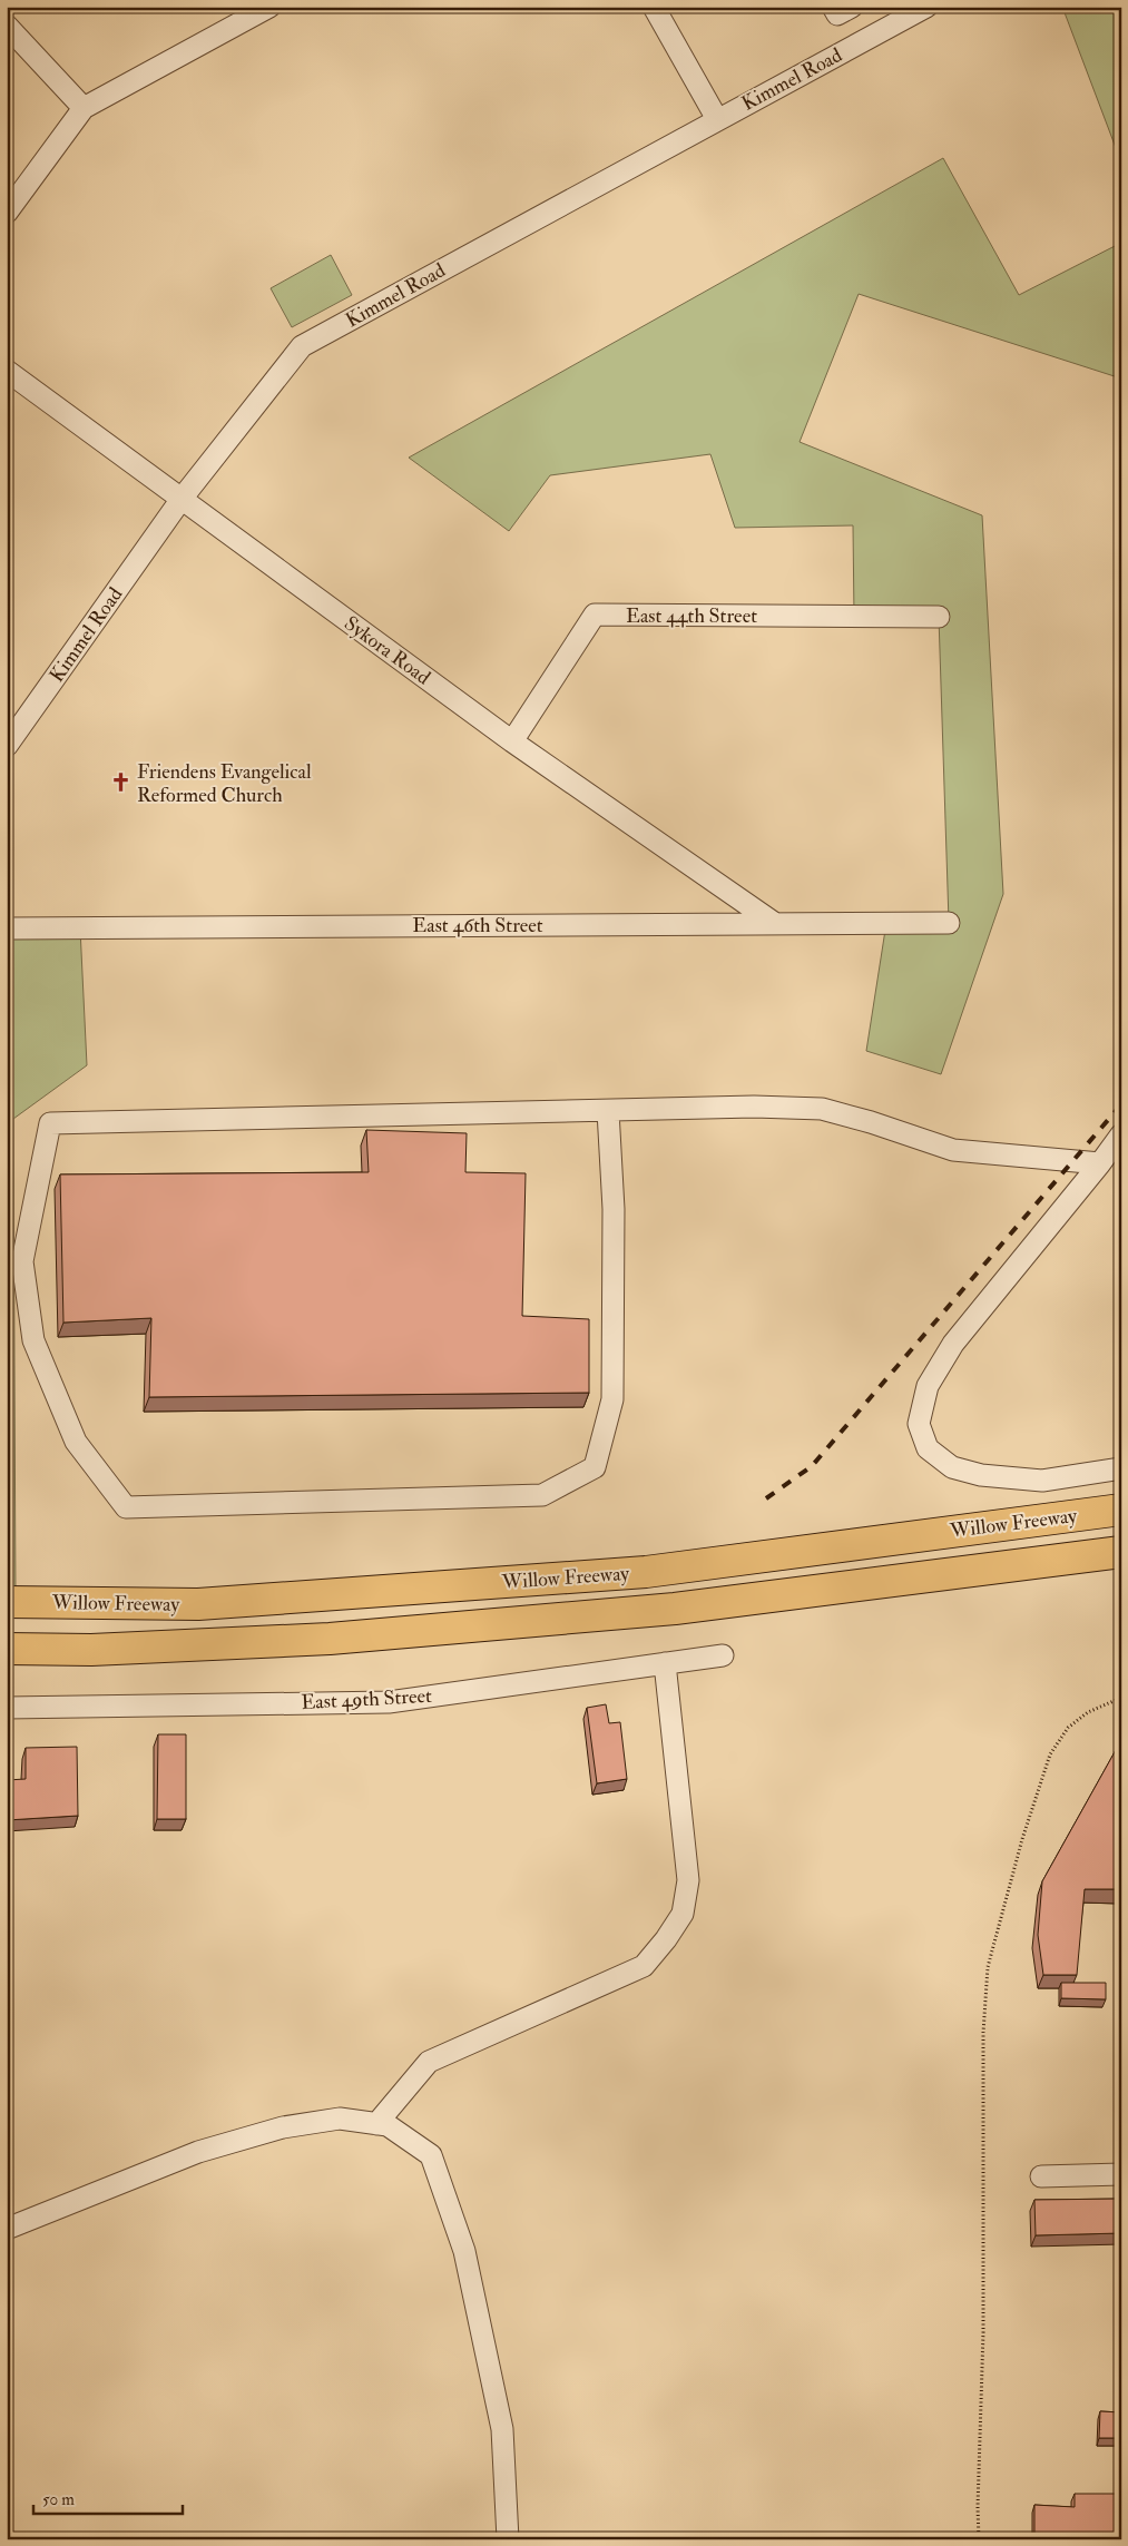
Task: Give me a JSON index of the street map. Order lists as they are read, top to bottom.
{
  "streets": {
    "highway": ["Willow Freeway"],
    "street": [
      "Kimmel Road",
      "East 44th Street",
      "Sykora Road",
      "East 46th Street",
      "East 49th Street"
    ]
  },
  "crossings": [
    ["Kimmel Road", "Sykora Road"],
    ["East 44th Street", "Sykora Road"],
    ["Sykora Road", "East 46th Street"]
  ],
  "places": {
    "church": ["Friendens Evangelical Reformed Church"]
  },
  "scale_bar": "50 m"
}
